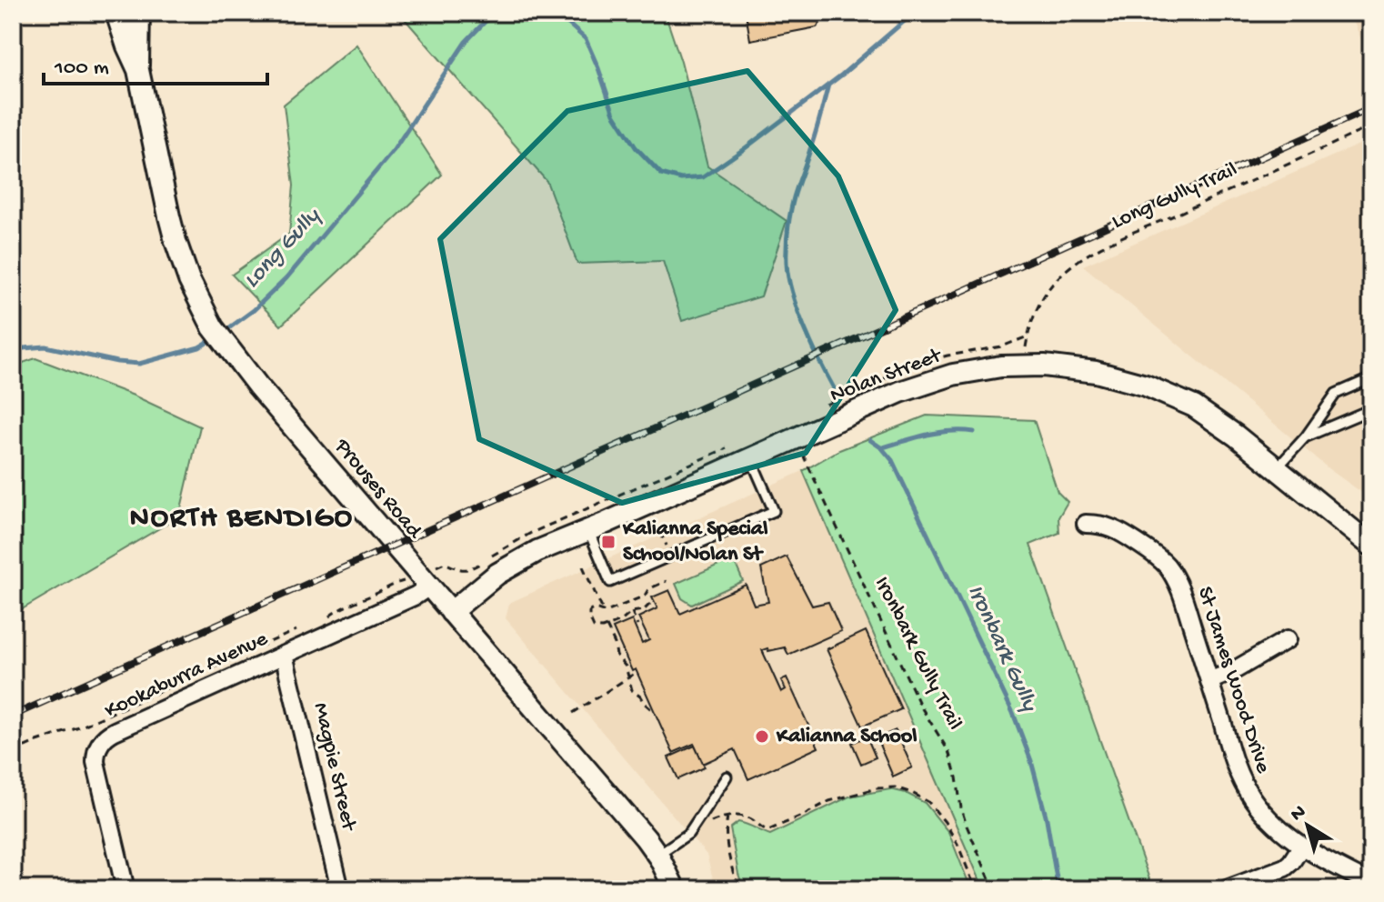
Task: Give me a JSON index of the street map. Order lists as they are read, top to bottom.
{
  "streets": {
    "street": [
      "Nolan Street",
      "Prouses Road",
      "Kookaburra Avenue",
      "St James Wood Drive",
      "Magpie Street"
    ],
    "path": ["Long Gully Trail", "Ironbark Gully Trail"]
  },
  "crossings": [
    ["Nolan Street", "Prouses Road"],
    ["Nolan Street", "Ironbark Gully Trail"],
    ["Prouses Road", "Kookaburra Avenue"],
    ["Kookaburra Avenue", "Magpie Street"]
  ],
  "districts": ["NORTH BENDIGO"],
  "water": ["Long Gully", "Ironbark Gully"],
  "places": {
    "transit": ["Kalianna Special School/Nolan St"],
    "other": ["Kalianna School"]
  },
  "scale_bar": "100 m",
  "north": "top left"
}
